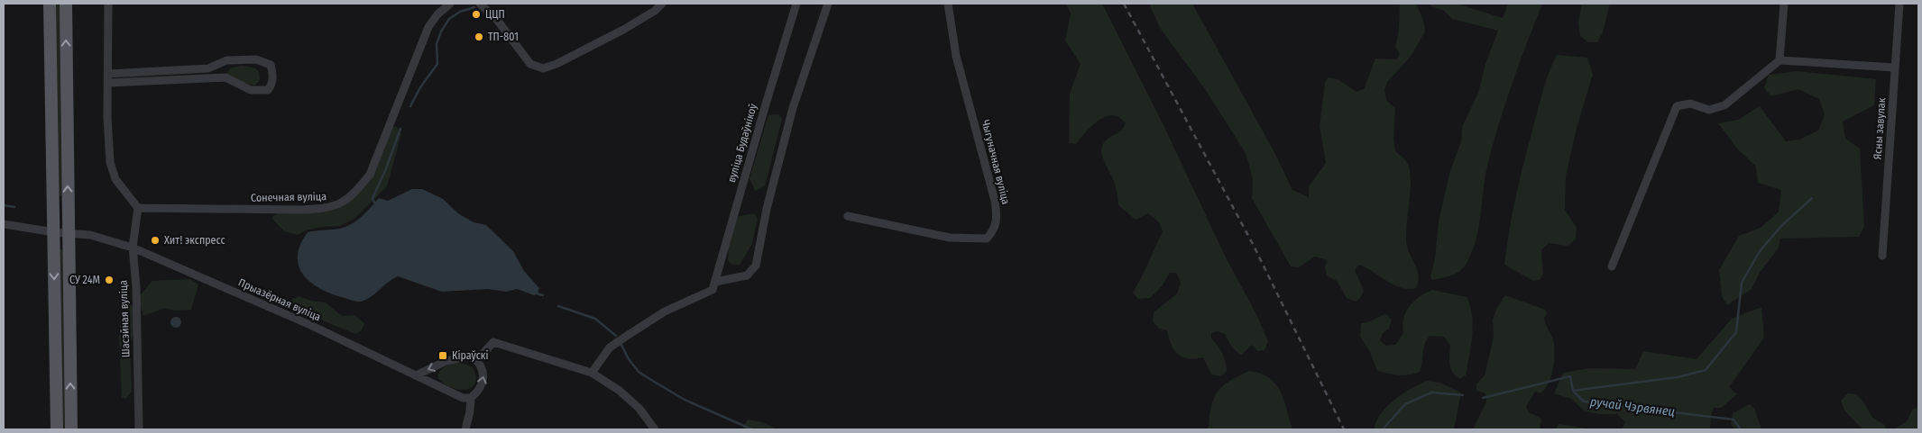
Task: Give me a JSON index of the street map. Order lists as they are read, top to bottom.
{
  "streets": {
    "street": [
      "Ясны завулак",
      "вуліца Будаўнікоў",
      "Чыгуначная вуліца",
      "Сонечная вуліца",
      "Прыазёрная вуліца",
      "Шасэйная вуліца"
    ]
  },
  "crossings": [
    ["Сонечная вуліца", "Шасэйная вуліца"],
    ["Прыазёрная вуліца", "Шасэйная вуліца"]
  ],
  "water": ["ручай Чэрвянец"],
  "places": {
    "other": [
      "ЦЦП",
      "ТП-801",
      "Хит! экспресс",
      "СУ 24М"
    ],
    "transit": ["Кіраўскі"]
  }
}
